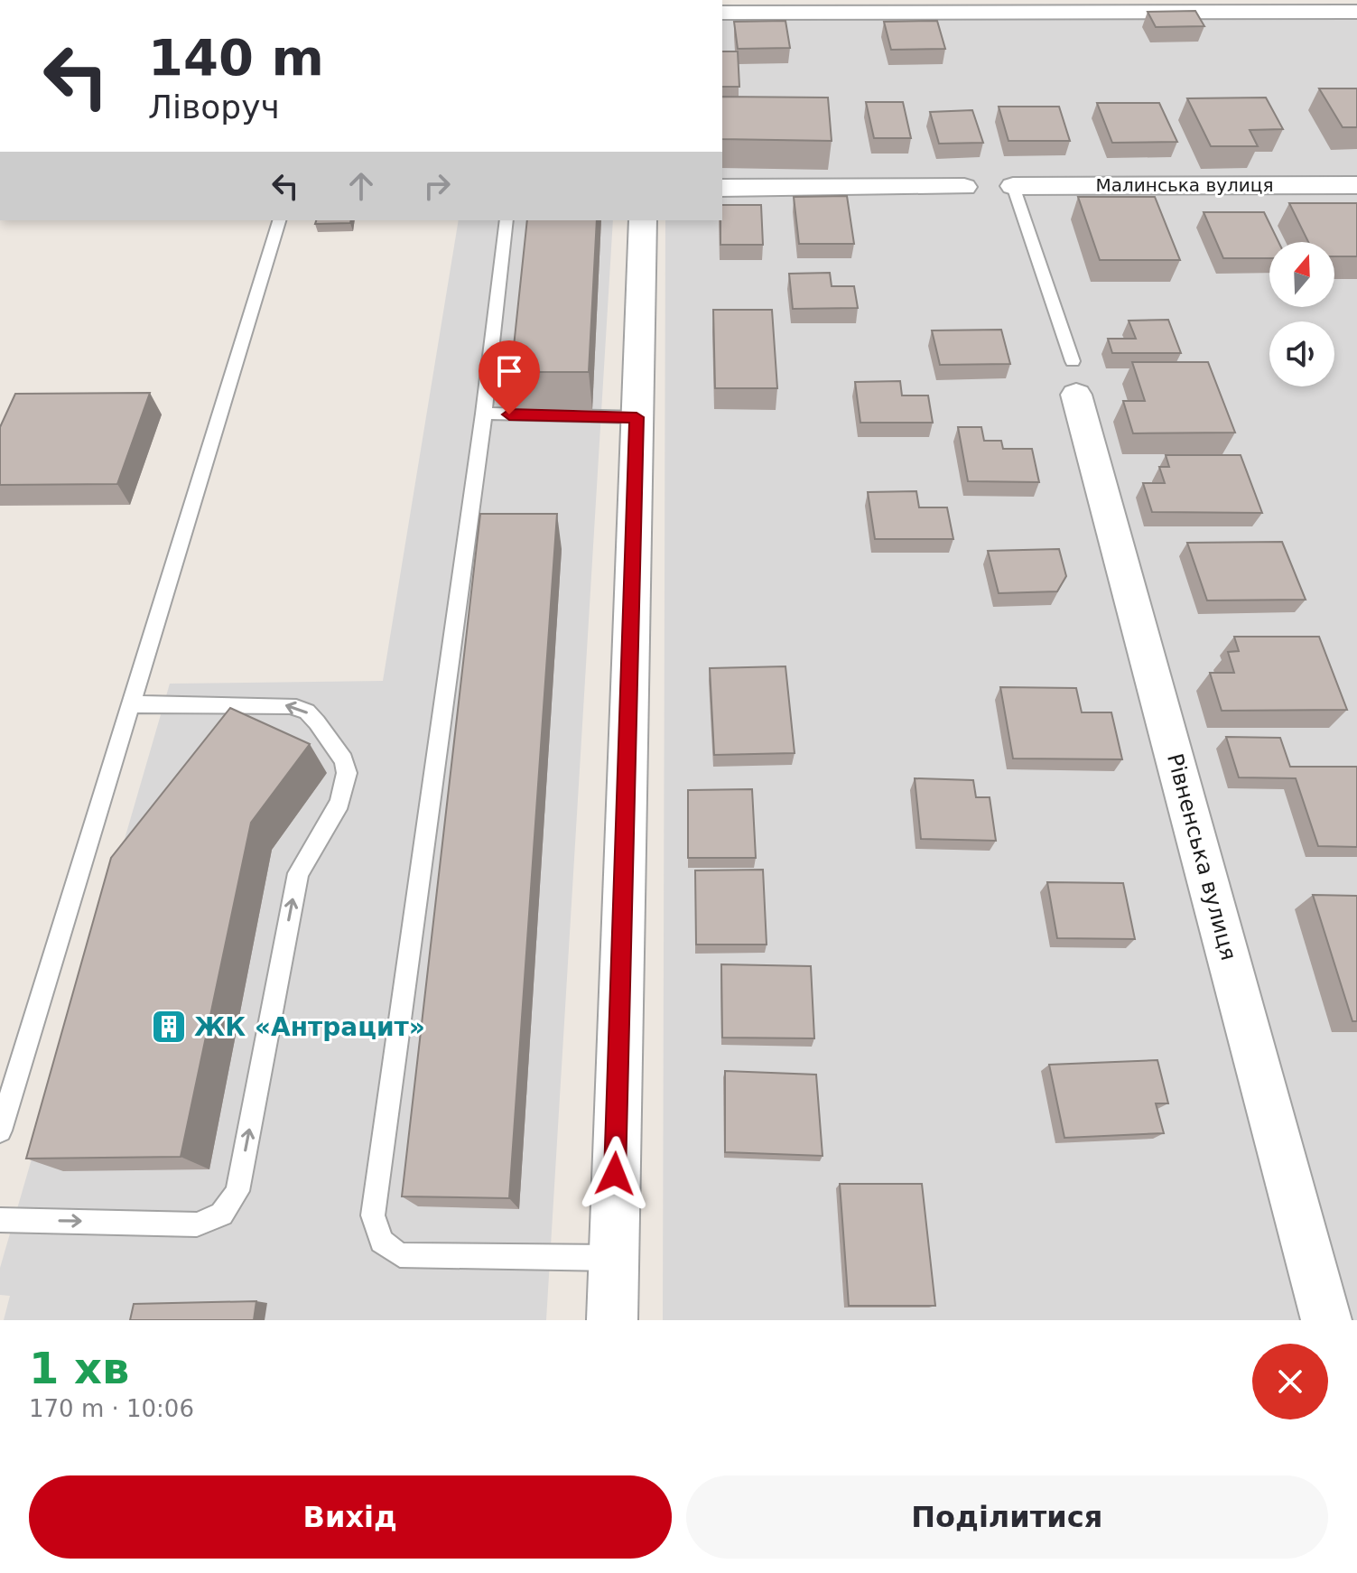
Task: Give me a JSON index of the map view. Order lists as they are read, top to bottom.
{
  "streets": {
    "street": ["Малинська вулиця", "Рівненська вулиця"]
  },
  "places": {
    "building": ["ЖК «Антрацит»"]
  },
  "north": "top",
  "page": {
    "turn": ["140 m", "Ліворуч"],
    "heading": ["1 хв", "170 m · 10:06"],
    "buttons": ["Вихід", "Поділитися"]
  }
}
